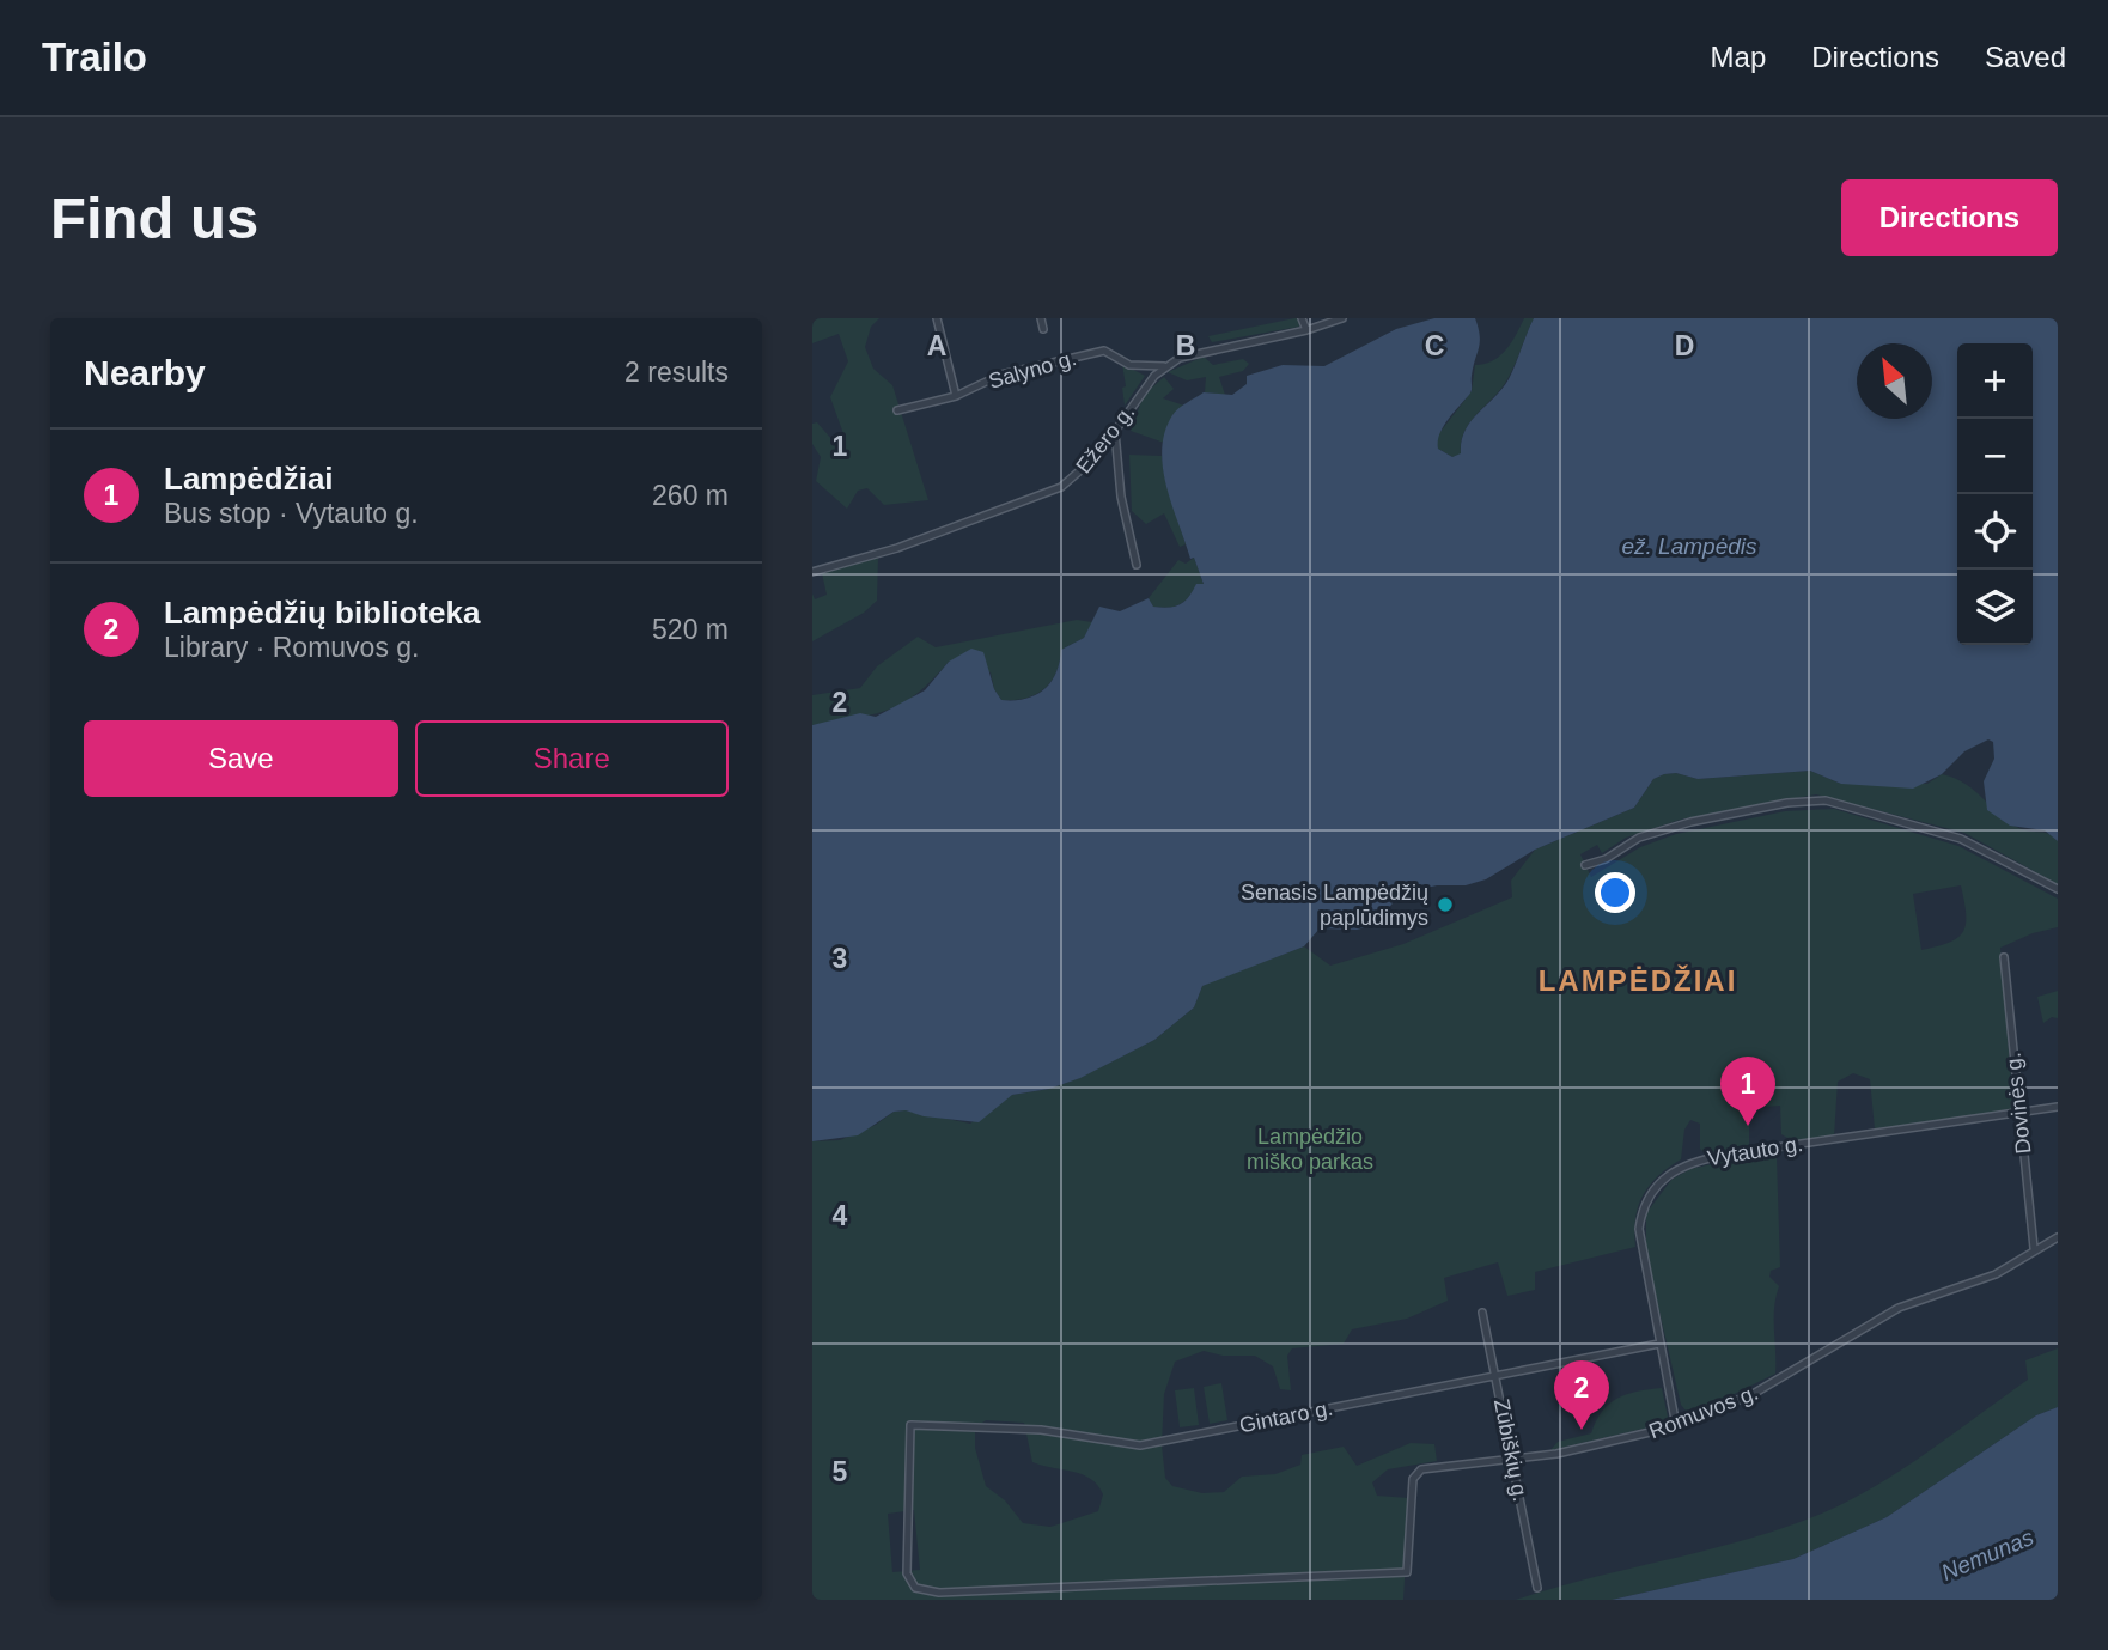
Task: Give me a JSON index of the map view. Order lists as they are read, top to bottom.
{
  "streets": {
    "street": [
      "Salyno g.",
      "Ežero g.",
      "Dovinės g.",
      "Vytauto g.",
      "Romuvos g.",
      "Gintaro g.",
      "Zūbiškių g."
    ]
  },
  "crossings": [
    ["Salyno g.", "Ežero g."],
    ["Dovinės g.", "Vytauto g."],
    ["Dovinės g.", "Romuvos g."],
    ["Vytauto g.", "Romuvos g."],
    ["Vytauto g.", "Gintaro g."],
    ["Romuvos g.", "Gintaro g."],
    ["Romuvos g.", "Zūbiškių g."],
    ["Gintaro g.", "Zūbiškių g."]
  ],
  "districts": ["LAMPĖDŽIAI"],
  "water": ["ež. Lampėdis", "Nemunas"],
  "parks": ["Lampėdžio miško parkas"],
  "places": ["Senasis Lampėdžių paplūdimys"],
  "north": "top left",
  "page": {
    "header": "Trailo",
    "nav": ["Map", "Directions", "Saved"],
    "buttons": [
      "Directions",
      ["Save", "Share"]
    ],
    "title": "Find us",
    "heading": ["Nearby", "2 results"],
    "map_buttons": ["+", "−"],
    "list": [
      {
        "mark": "1",
        "name": "Lampėdžiai",
        "note": "Bus stop · Vytauto g.",
        "value": "260 m"
      },
      {
        "mark": "2",
        "name": "Lampėdžių biblioteka",
        "note": "Library · Romuvos g.",
        "value": "520 m"
      }
    ],
    "pins": ["1", "2"]
  },
  "grid": {
    "columns": [
      "A",
      "B",
      "C",
      "D"
    ],
    "rows": [
      "1",
      "2",
      "3",
      "4",
      "5"
    ]
  }
}
